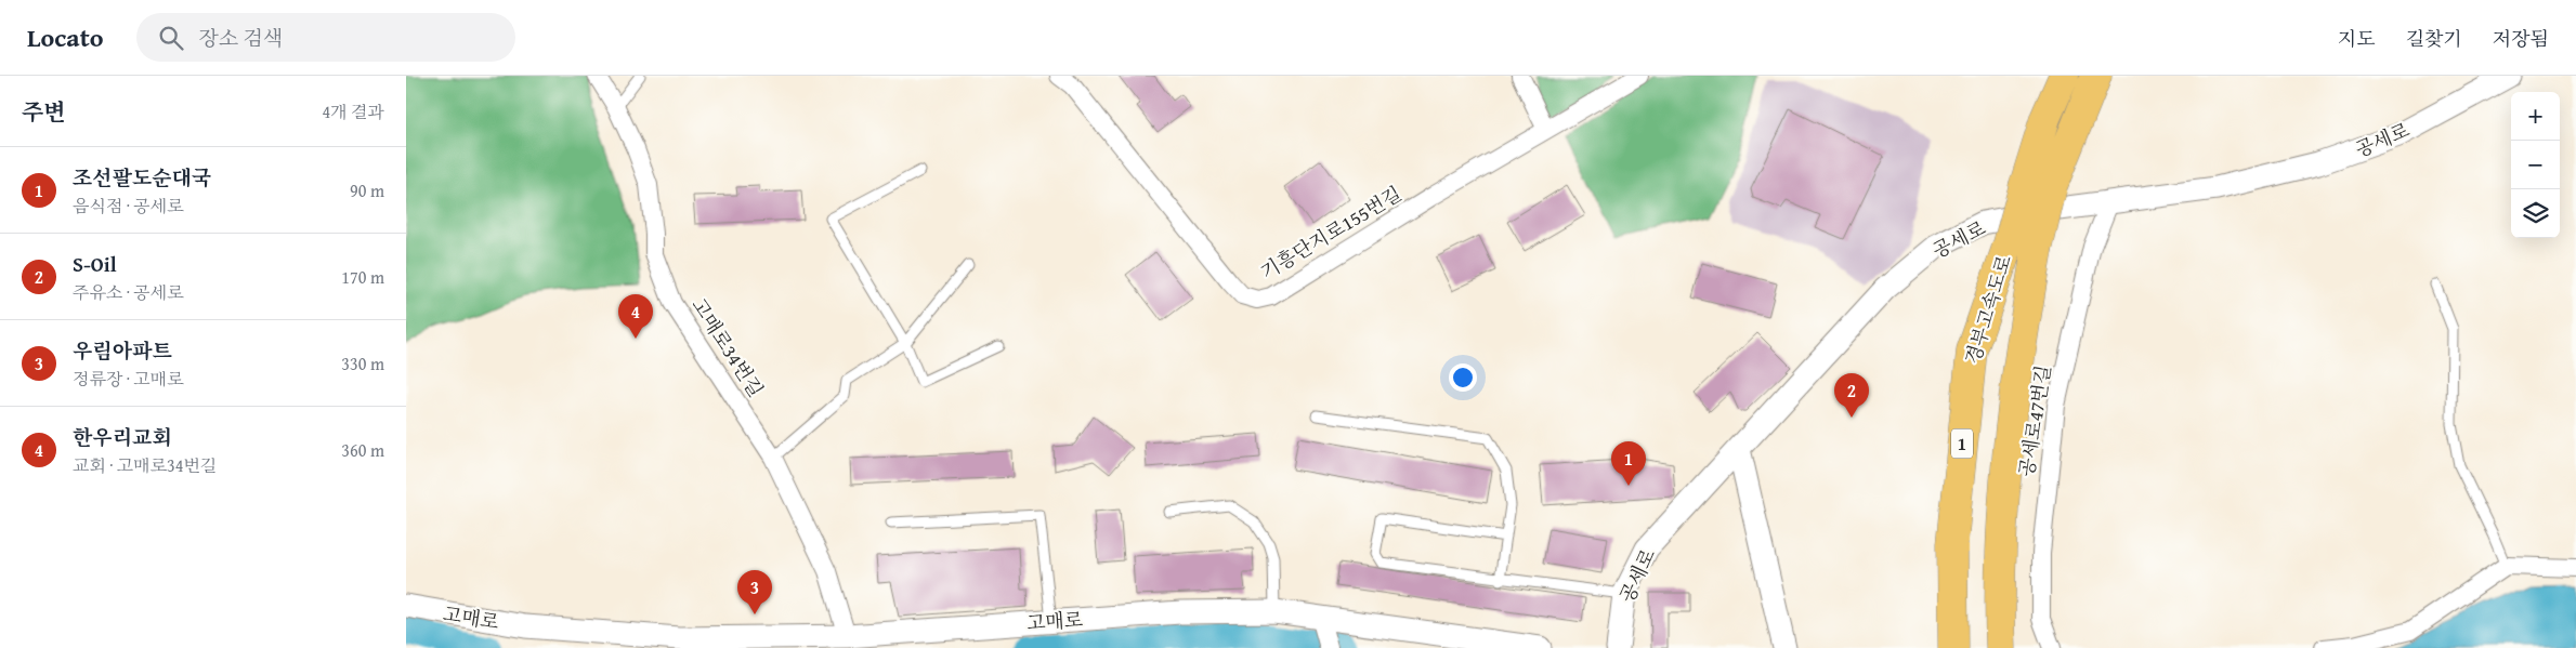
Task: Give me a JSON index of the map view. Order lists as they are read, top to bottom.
{
  "streets": {
    "highway": ["경부고속도로", "1"],
    "street": [
      "공세로",
      "기흥단지로155번길",
      "고매로34번길",
      "공세로47번길",
      "고매로"
    ]
  },
  "crossings": [
    ["공세로", "공세로47번길"],
    ["고매로34번길", "고매로"]
  ],
  "page": {
    "header": "Locato",
    "search": "장소 검색",
    "nav": ["지도", "길찾기", "저장됨"],
    "heading": ["주변", "4개 결과"],
    "map_buttons": ["+", "−"],
    "list": [
      {
        "mark": "1",
        "name": "조선팔도순대국",
        "note": "음식점 · 공세로",
        "value": "90 m"
      },
      {
        "mark": "2",
        "name": "S-Oil",
        "note": "주유소 · 공세로",
        "value": "170 m"
      },
      {
        "mark": "3",
        "name": "우림아파트",
        "note": "정류장 · 고매로",
        "value": "330 m"
      },
      {
        "mark": "4",
        "name": "한우리교회",
        "note": "교회 · 고매로34번길",
        "value": "360 m"
      }
    ],
    "pins": [
      "4",
      "2",
      "1",
      "3"
    ]
  }
}
